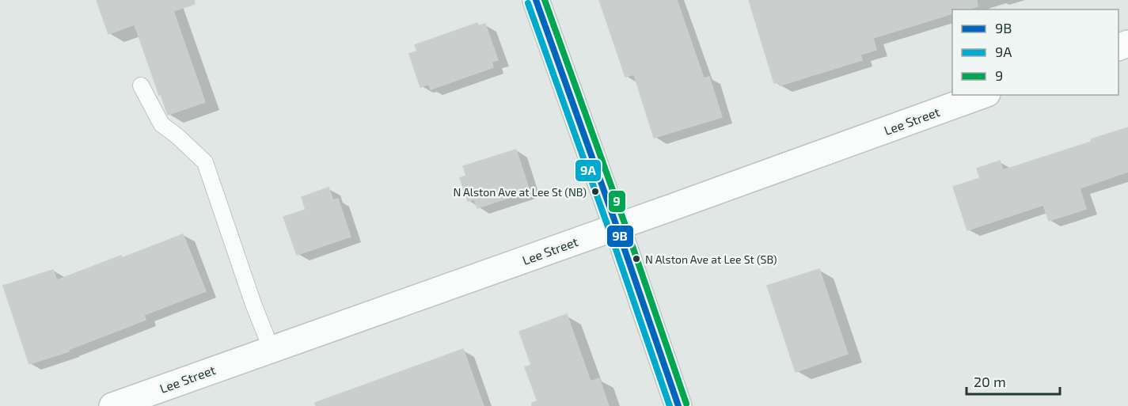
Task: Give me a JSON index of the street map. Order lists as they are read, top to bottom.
{
  "streets": {
    "street": ["Lee Street"]
  },
  "places": ["N Alston Ave at Lee St (NB)", "N Alston Ave at Lee St (SB)"],
  "lines": ["transit line 9B", "transit line 9", "transit line 9A"],
  "legend": ["9B", "9A", "9"],
  "scale_bar": "20 m"
}
